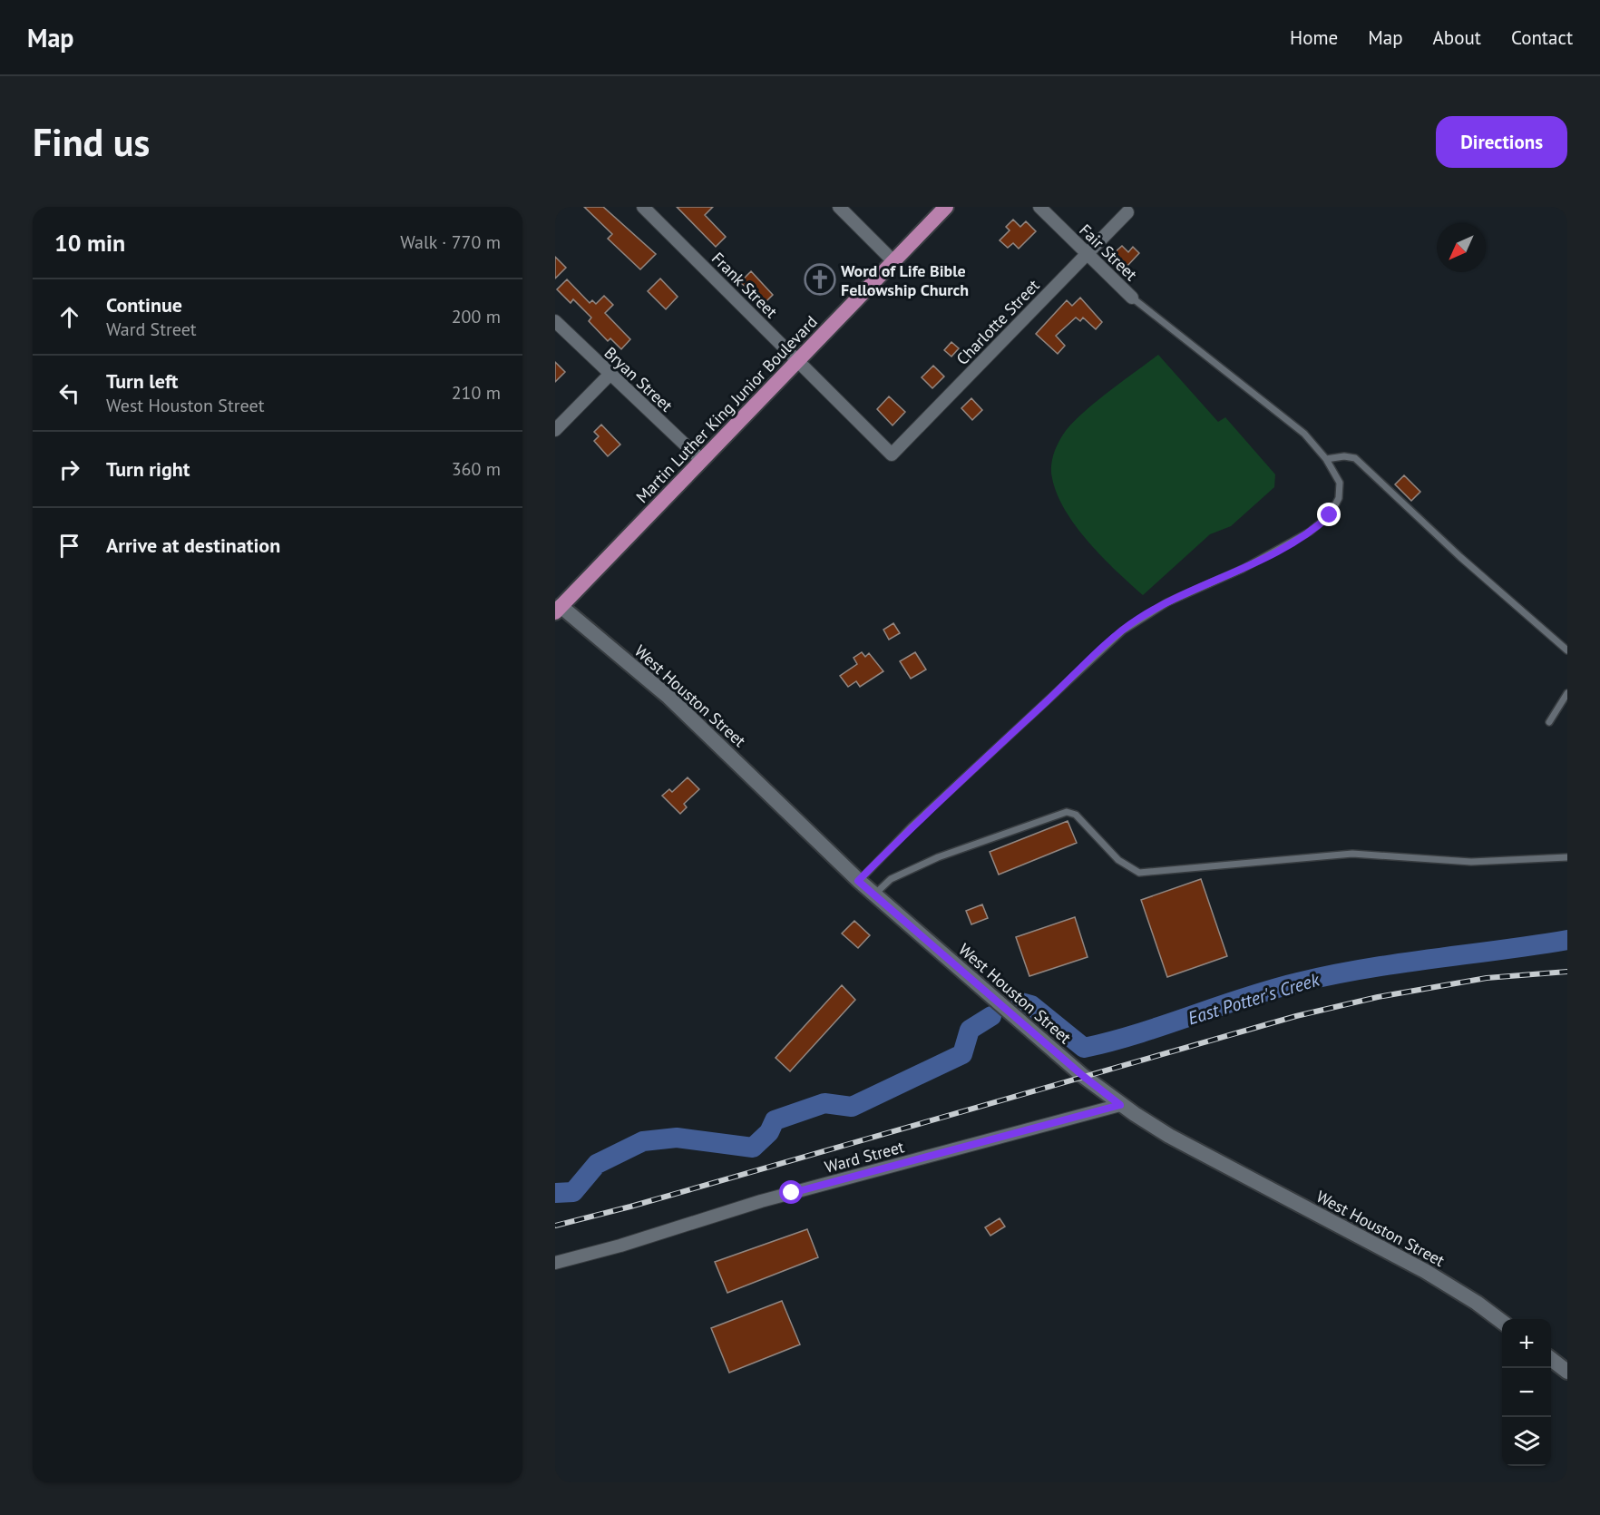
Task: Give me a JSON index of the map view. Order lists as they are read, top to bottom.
{
  "streets": {
    "main road": ["Martin Luther King Junior Boulevard"],
    "street": [
      "Fair Street",
      "Frank Street",
      "Charlotte Street",
      "Bryan Street",
      "West Houston Street",
      "Ward Street"
    ]
  },
  "crossings": [
    ["Fair Street", "Charlotte Street"],
    ["Frank Street", "Charlotte Street"],
    ["Frank Street", "Martin Luther King Junior Boulevard"],
    ["Bryan Street", "Martin Luther King Junior Boulevard"],
    ["Martin Luther King Junior Boulevard", "West Houston Street"],
    ["West Houston Street", "Ward Street"]
  ],
  "water": ["East Potter's Creek"],
  "places": {
    "church": ["Word of Life Bible Fellowship Church"]
  },
  "north": "bottom left",
  "page": {
    "header": "Map",
    "nav": [
      "Home",
      "Map",
      "About",
      "Contact"
    ],
    "buttons": "Directions",
    "title": "Find us",
    "heading": ["10 min", "Walk · 770 m"],
    "list": [
      ["Continue", "Ward Street", "200 m"],
      ["Turn left", "West Houston Street", "210 m"],
      ["Turn right", "360 m"],
      "Arrive at destination"
    ],
    "map_buttons": ["+", "−"]
  }
}
